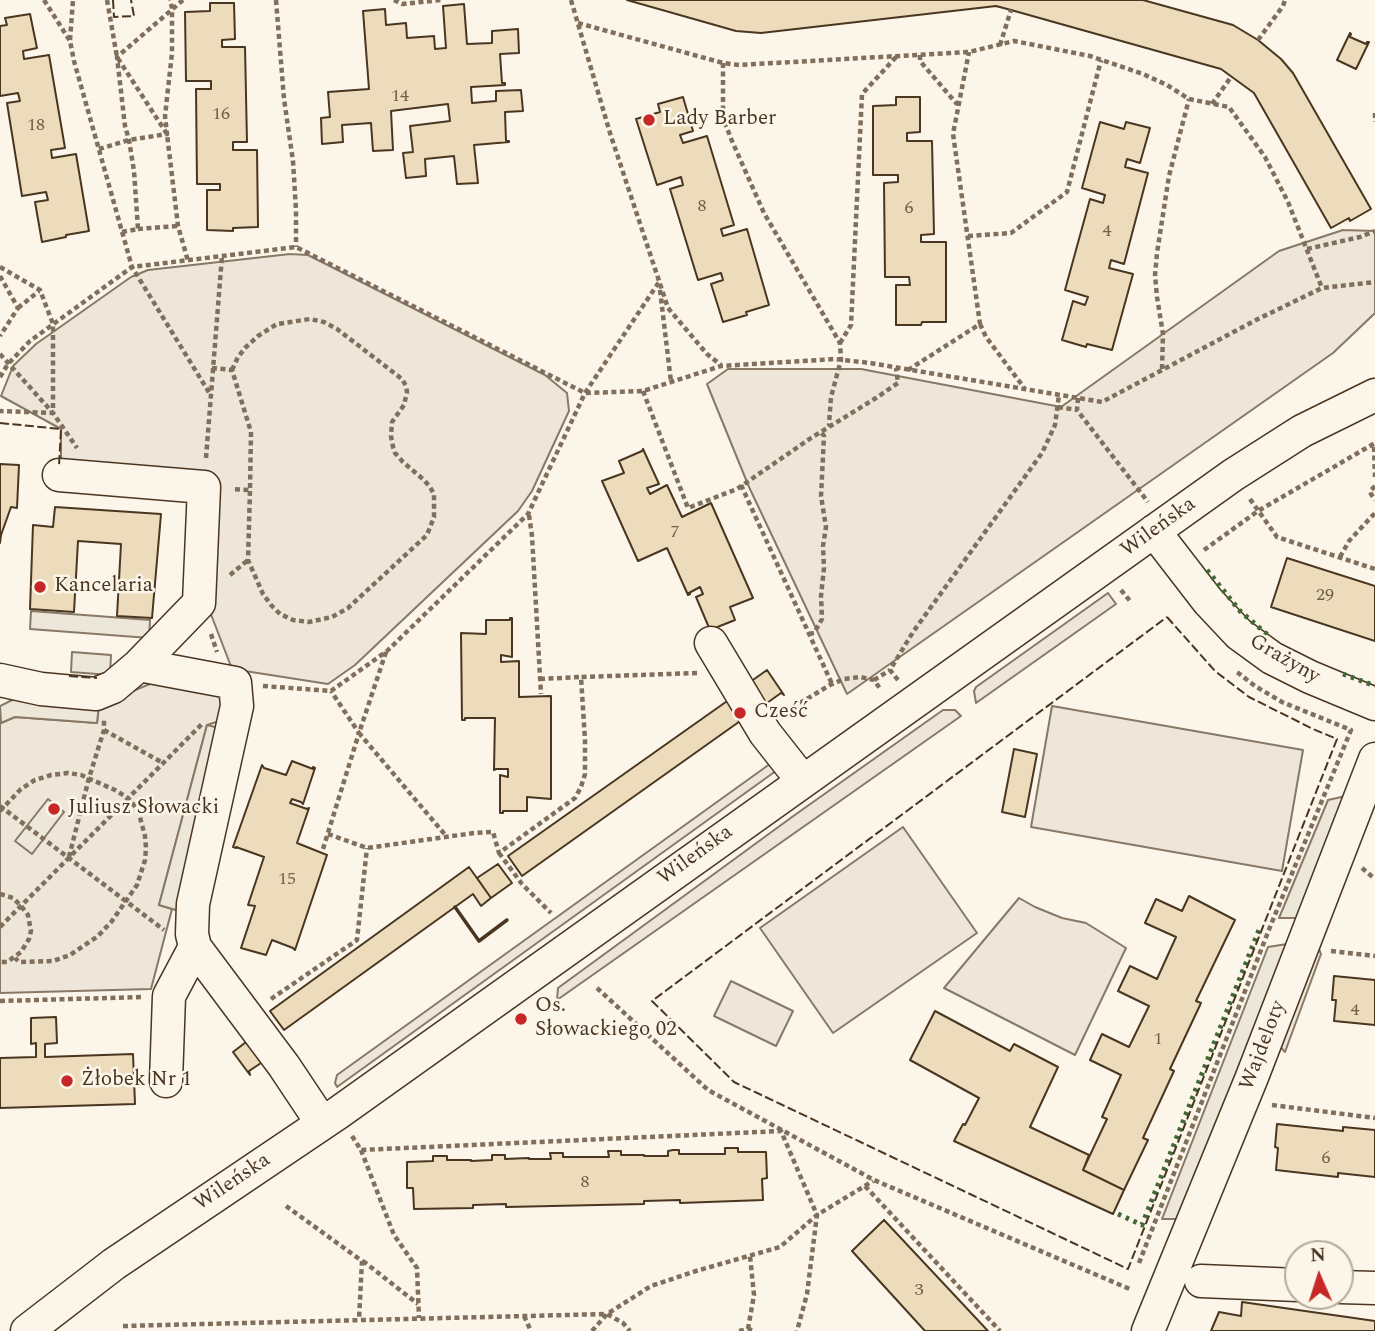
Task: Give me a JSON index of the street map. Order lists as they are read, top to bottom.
{
  "streets": {
    "street": ["Wileńska", "Grażyny", "Wajdeloty"]
  },
  "crossings": [
    ["Wileńska", "Grażyny"]
  ],
  "places": [
    "Lady Barber",
    "Kancelaria",
    "Cześć",
    "Juliusz Słowacki",
    "Os. Słowackiego 02",
    "Żłobek Nr 1"
  ],
  "house_numbers": [
    "14",
    "16",
    "18",
    "8",
    "6",
    "4",
    "7",
    "29",
    "15",
    "4",
    "1",
    "6",
    "8",
    "3"
  ],
  "north": "top"
}
